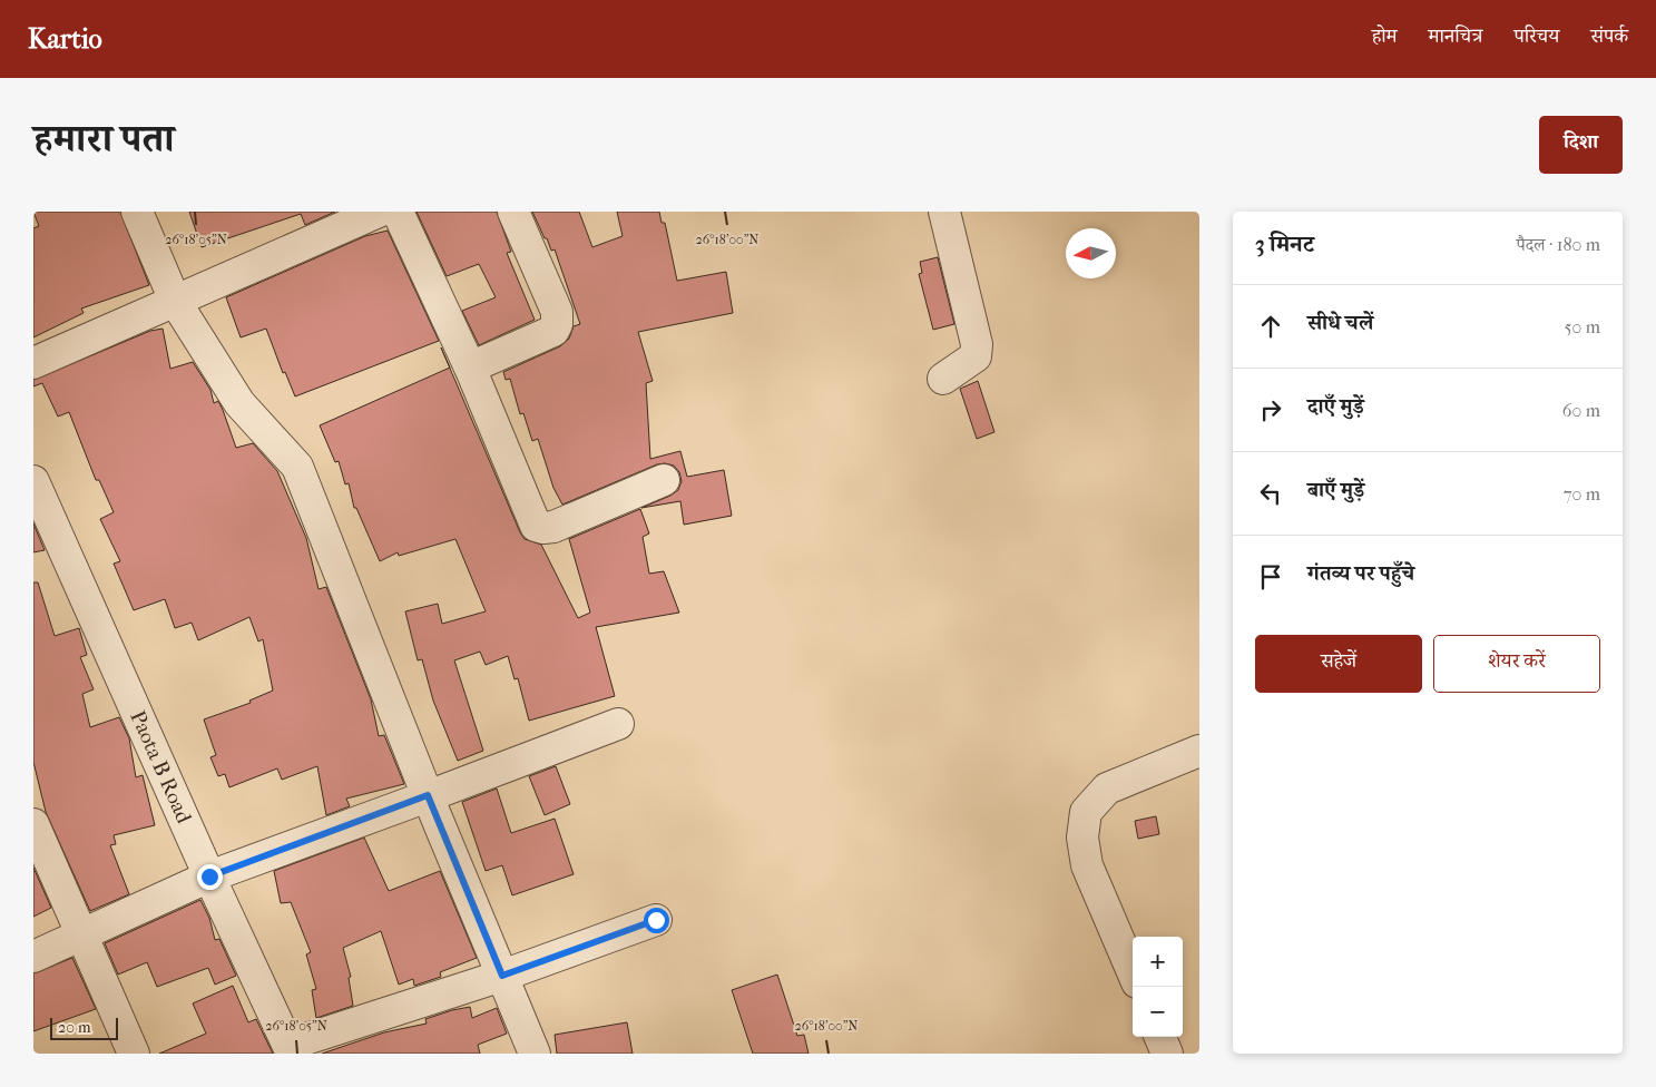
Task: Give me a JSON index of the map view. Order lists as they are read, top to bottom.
{
  "streets": {
    "street": ["Paota B Road"]
  },
  "scale_bar": "20 m",
  "north": "left",
  "page": {
    "header": "Kartio",
    "nav": [
      "होम",
      "मानचित्र",
      "परिचय",
      "संपर्क"
    ],
    "title": "हमारा पता",
    "buttons": [
      "दिशा",
      ["सहेजें", "शेयर करें"]
    ],
    "heading": ["3 मिनट", "पैदल · 180 m"],
    "list": [
      ["सीधे चलें", "50 m"],
      ["दाएँ मुड़ें", "60 m"],
      ["बाएँ मुड़ें", "70 m"],
      "गंतव्य पर पहुँचे"
    ],
    "map_buttons": ["+", "−"],
    "scale": "20 m"
  },
  "coordinates": ["26°18'05\"N", "26°18'00\"N"]
}
